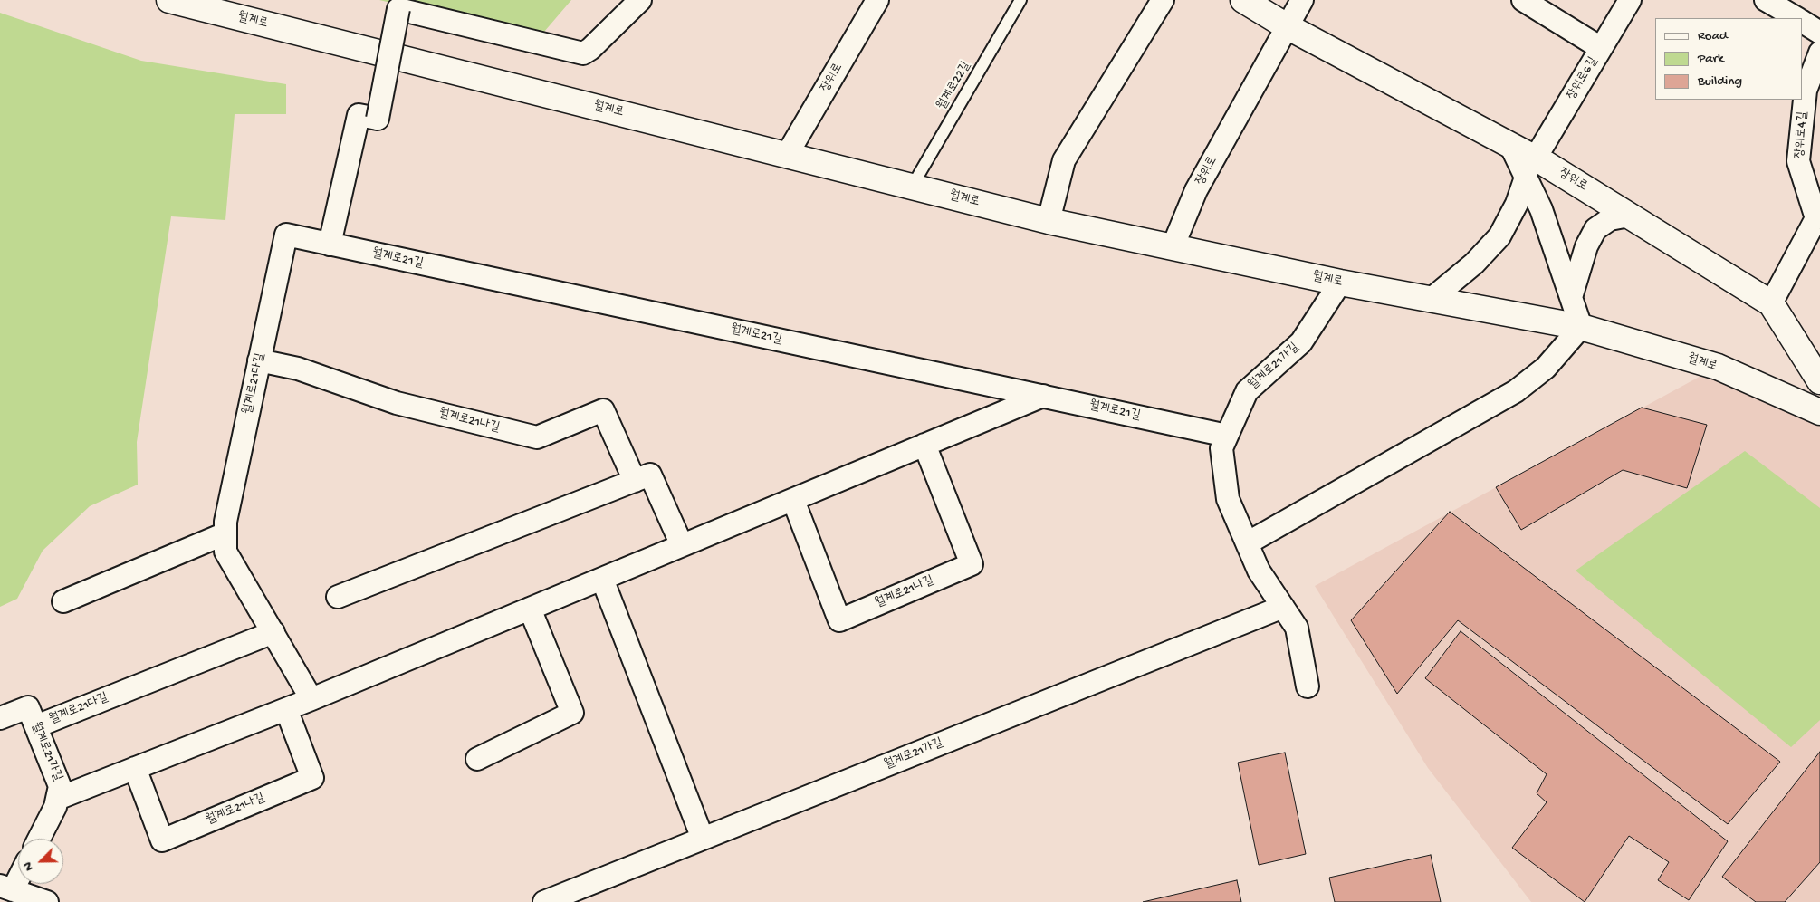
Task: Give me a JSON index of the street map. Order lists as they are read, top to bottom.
{
  "streets": {
    "main road": ["월계로", "장위로"],
    "street": [
      "장위로6길",
      "장위로4길",
      "월계로21길",
      "월계로21가길",
      "월계로21다길",
      "월계로21나길"
    ],
    "lane": ["월계로22길"]
  },
  "crossings": [
    ["월계로", "장위로"],
    ["월계로", "장위로6길"],
    ["월계로", "월계로22길"],
    ["월계로", "월계로21가길"],
    ["장위로", "장위로6길"],
    ["월계로21길", "월계로21가길"],
    ["월계로21길", "월계로21다길"],
    ["월계로21가길", "월계로21다길"],
    ["월계로21다길", "월계로21나길"]
  ],
  "legend": ["Road", "Park", "Building"],
  "north": "bottom left"
}
